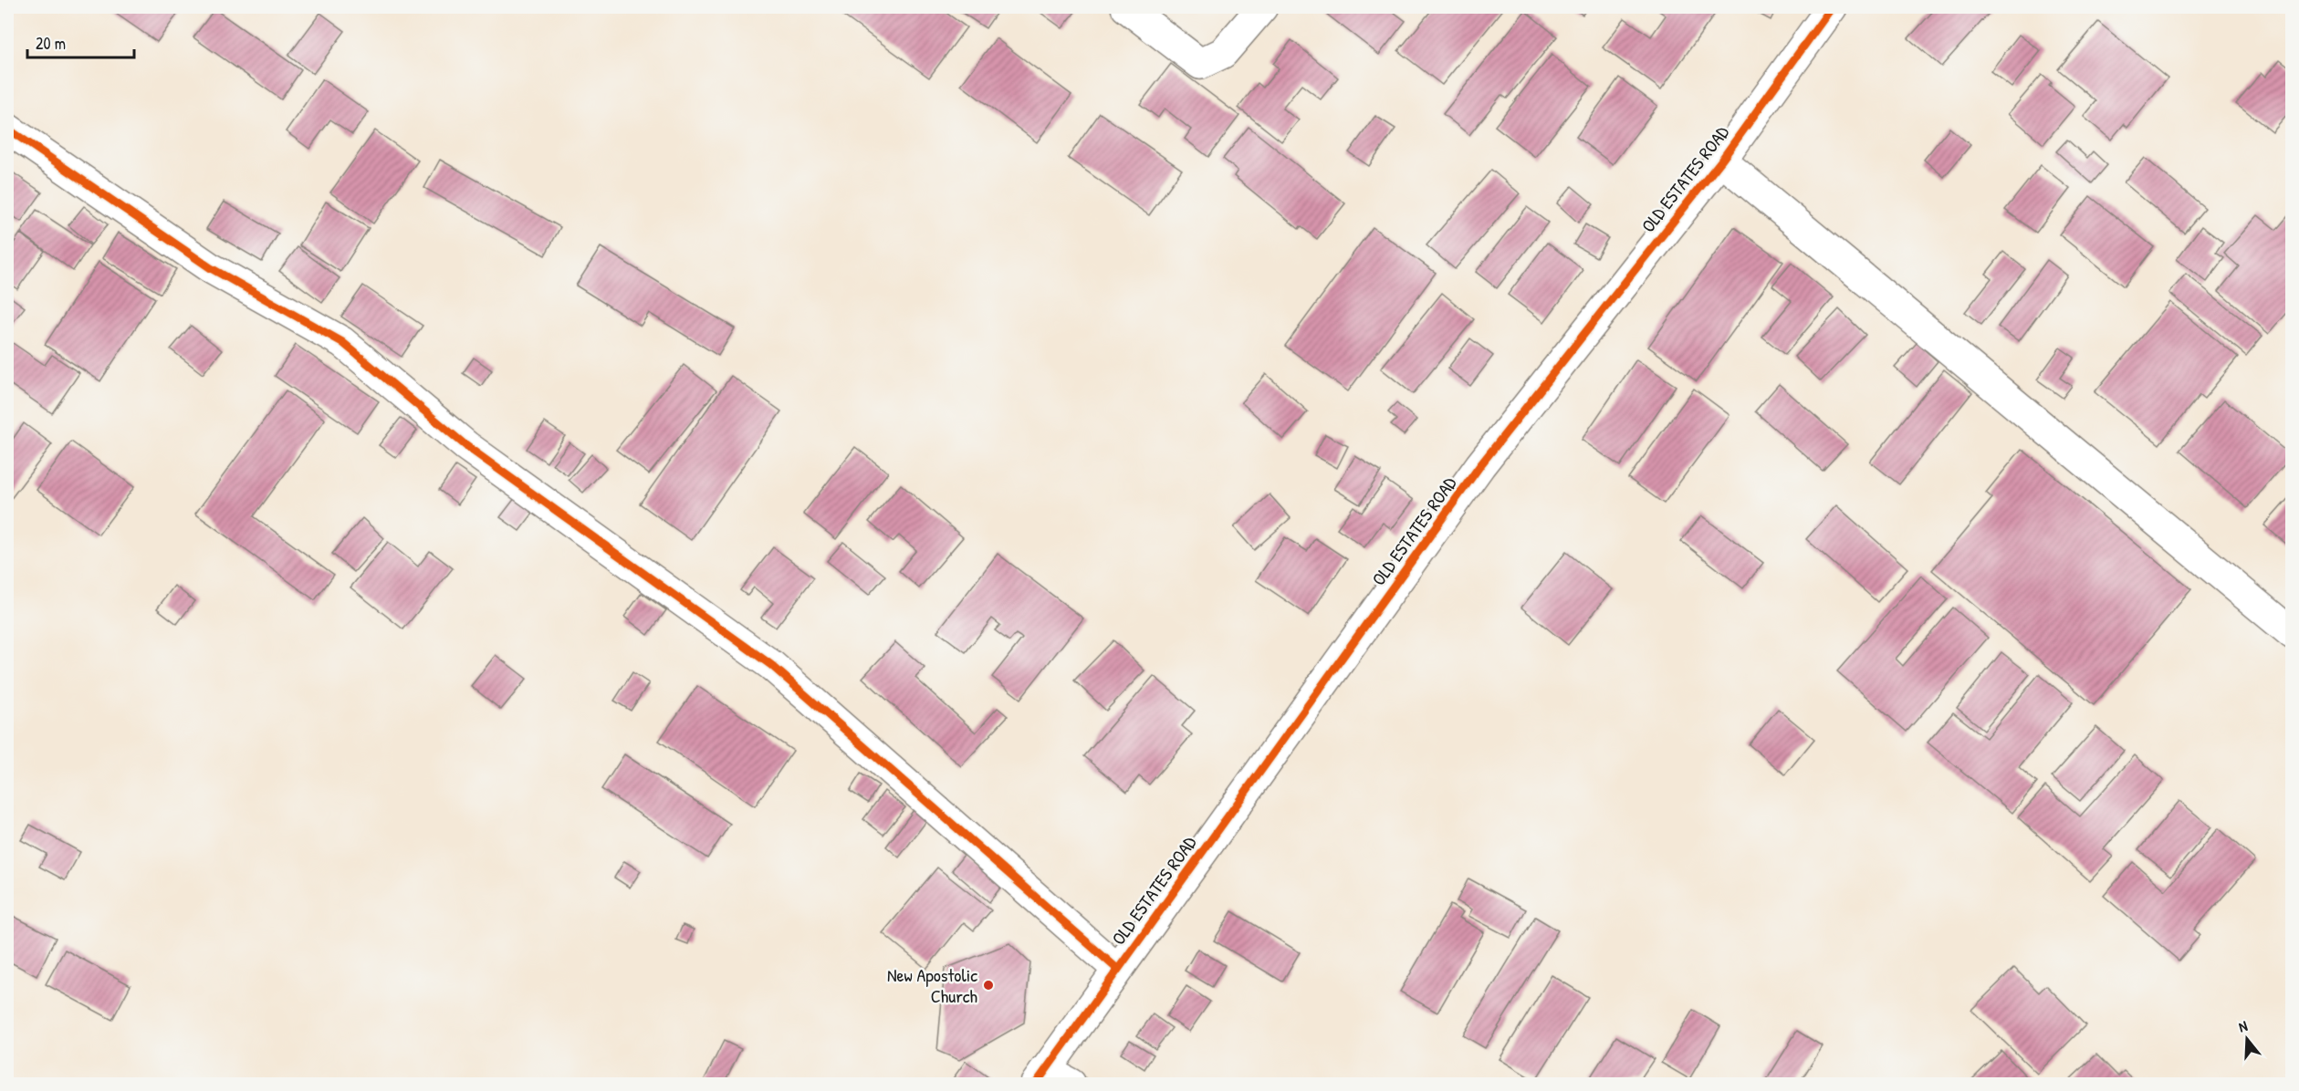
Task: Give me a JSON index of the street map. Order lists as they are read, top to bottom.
{
  "streets": {
    "street": ["OLD ESTATES ROAD"]
  },
  "places": ["New Apostolic Church"],
  "scale_bar": "20 m",
  "north": "top"
}
